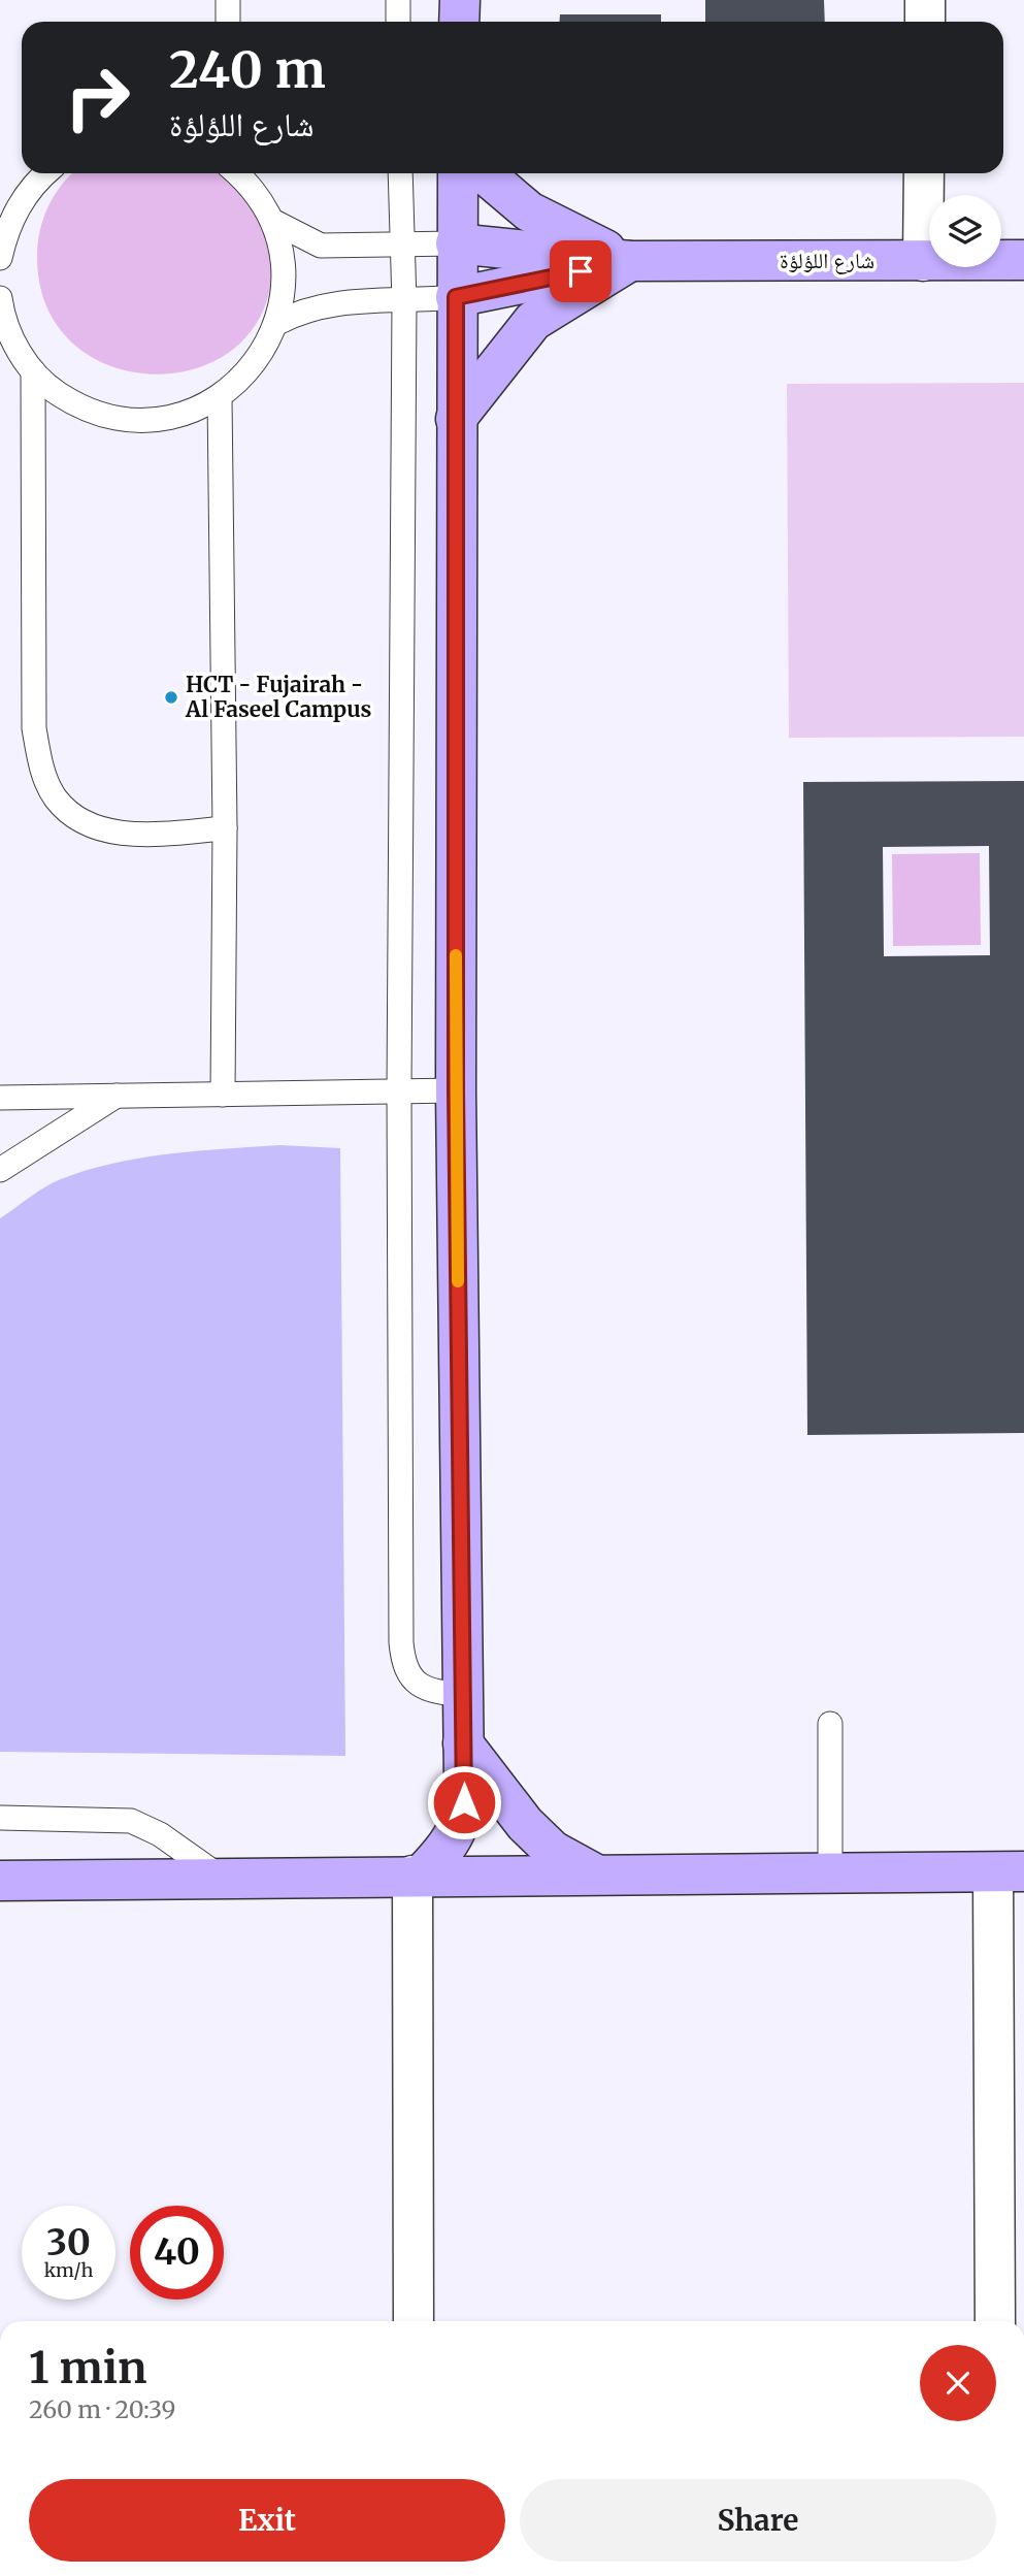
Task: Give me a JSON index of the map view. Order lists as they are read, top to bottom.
{
  "streets": {
    "street": ["شارع اللؤلؤة"]
  },
  "places": ["HCT - Fujairah - Al Faseel Campus"],
  "page": {
    "turn": ["240 m", "شارع اللؤلؤة"],
    "speed": "30 km/h",
    "limit": "40",
    "heading": ["1 min", "260 m · 20:39"],
    "buttons": ["Exit", "Share"]
  }
}
